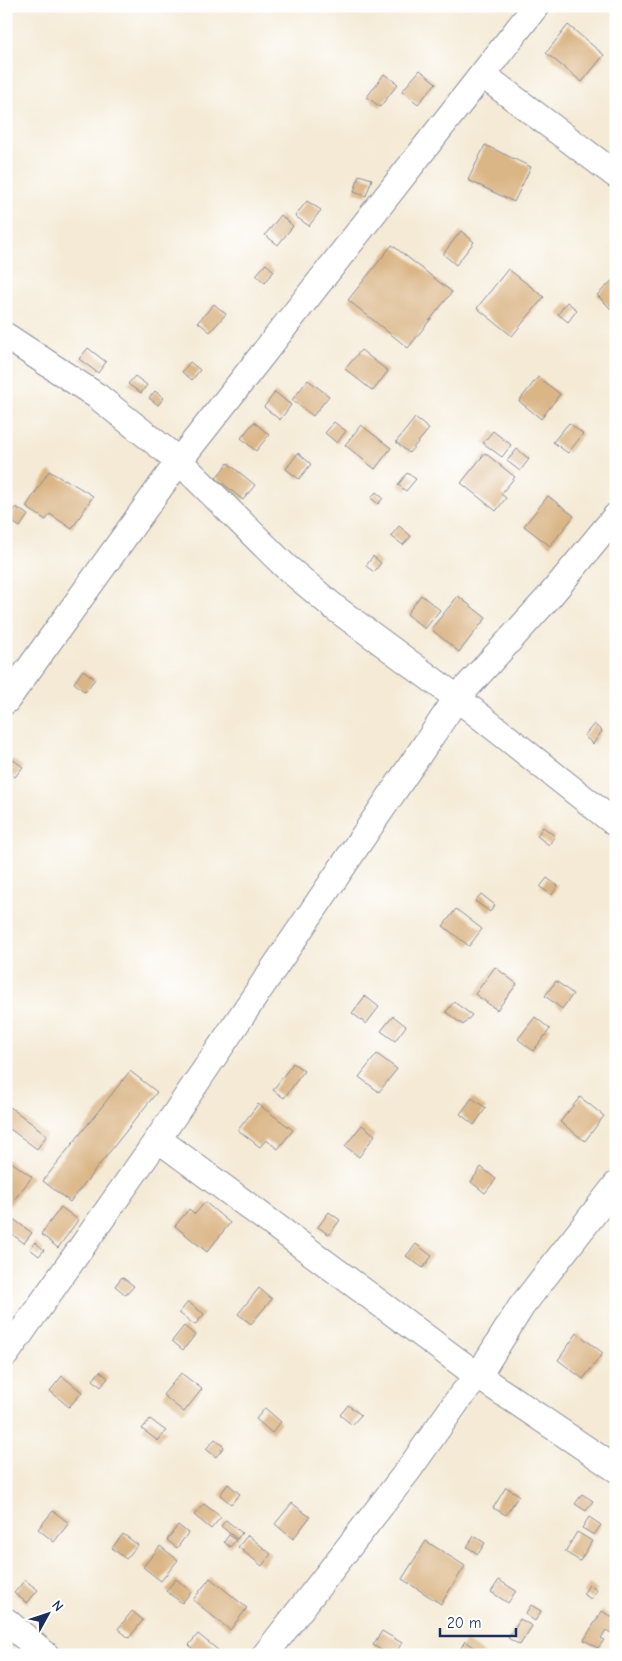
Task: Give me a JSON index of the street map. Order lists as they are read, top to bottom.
{
  "scale_bar": "20 m",
  "north": "top right"
}
